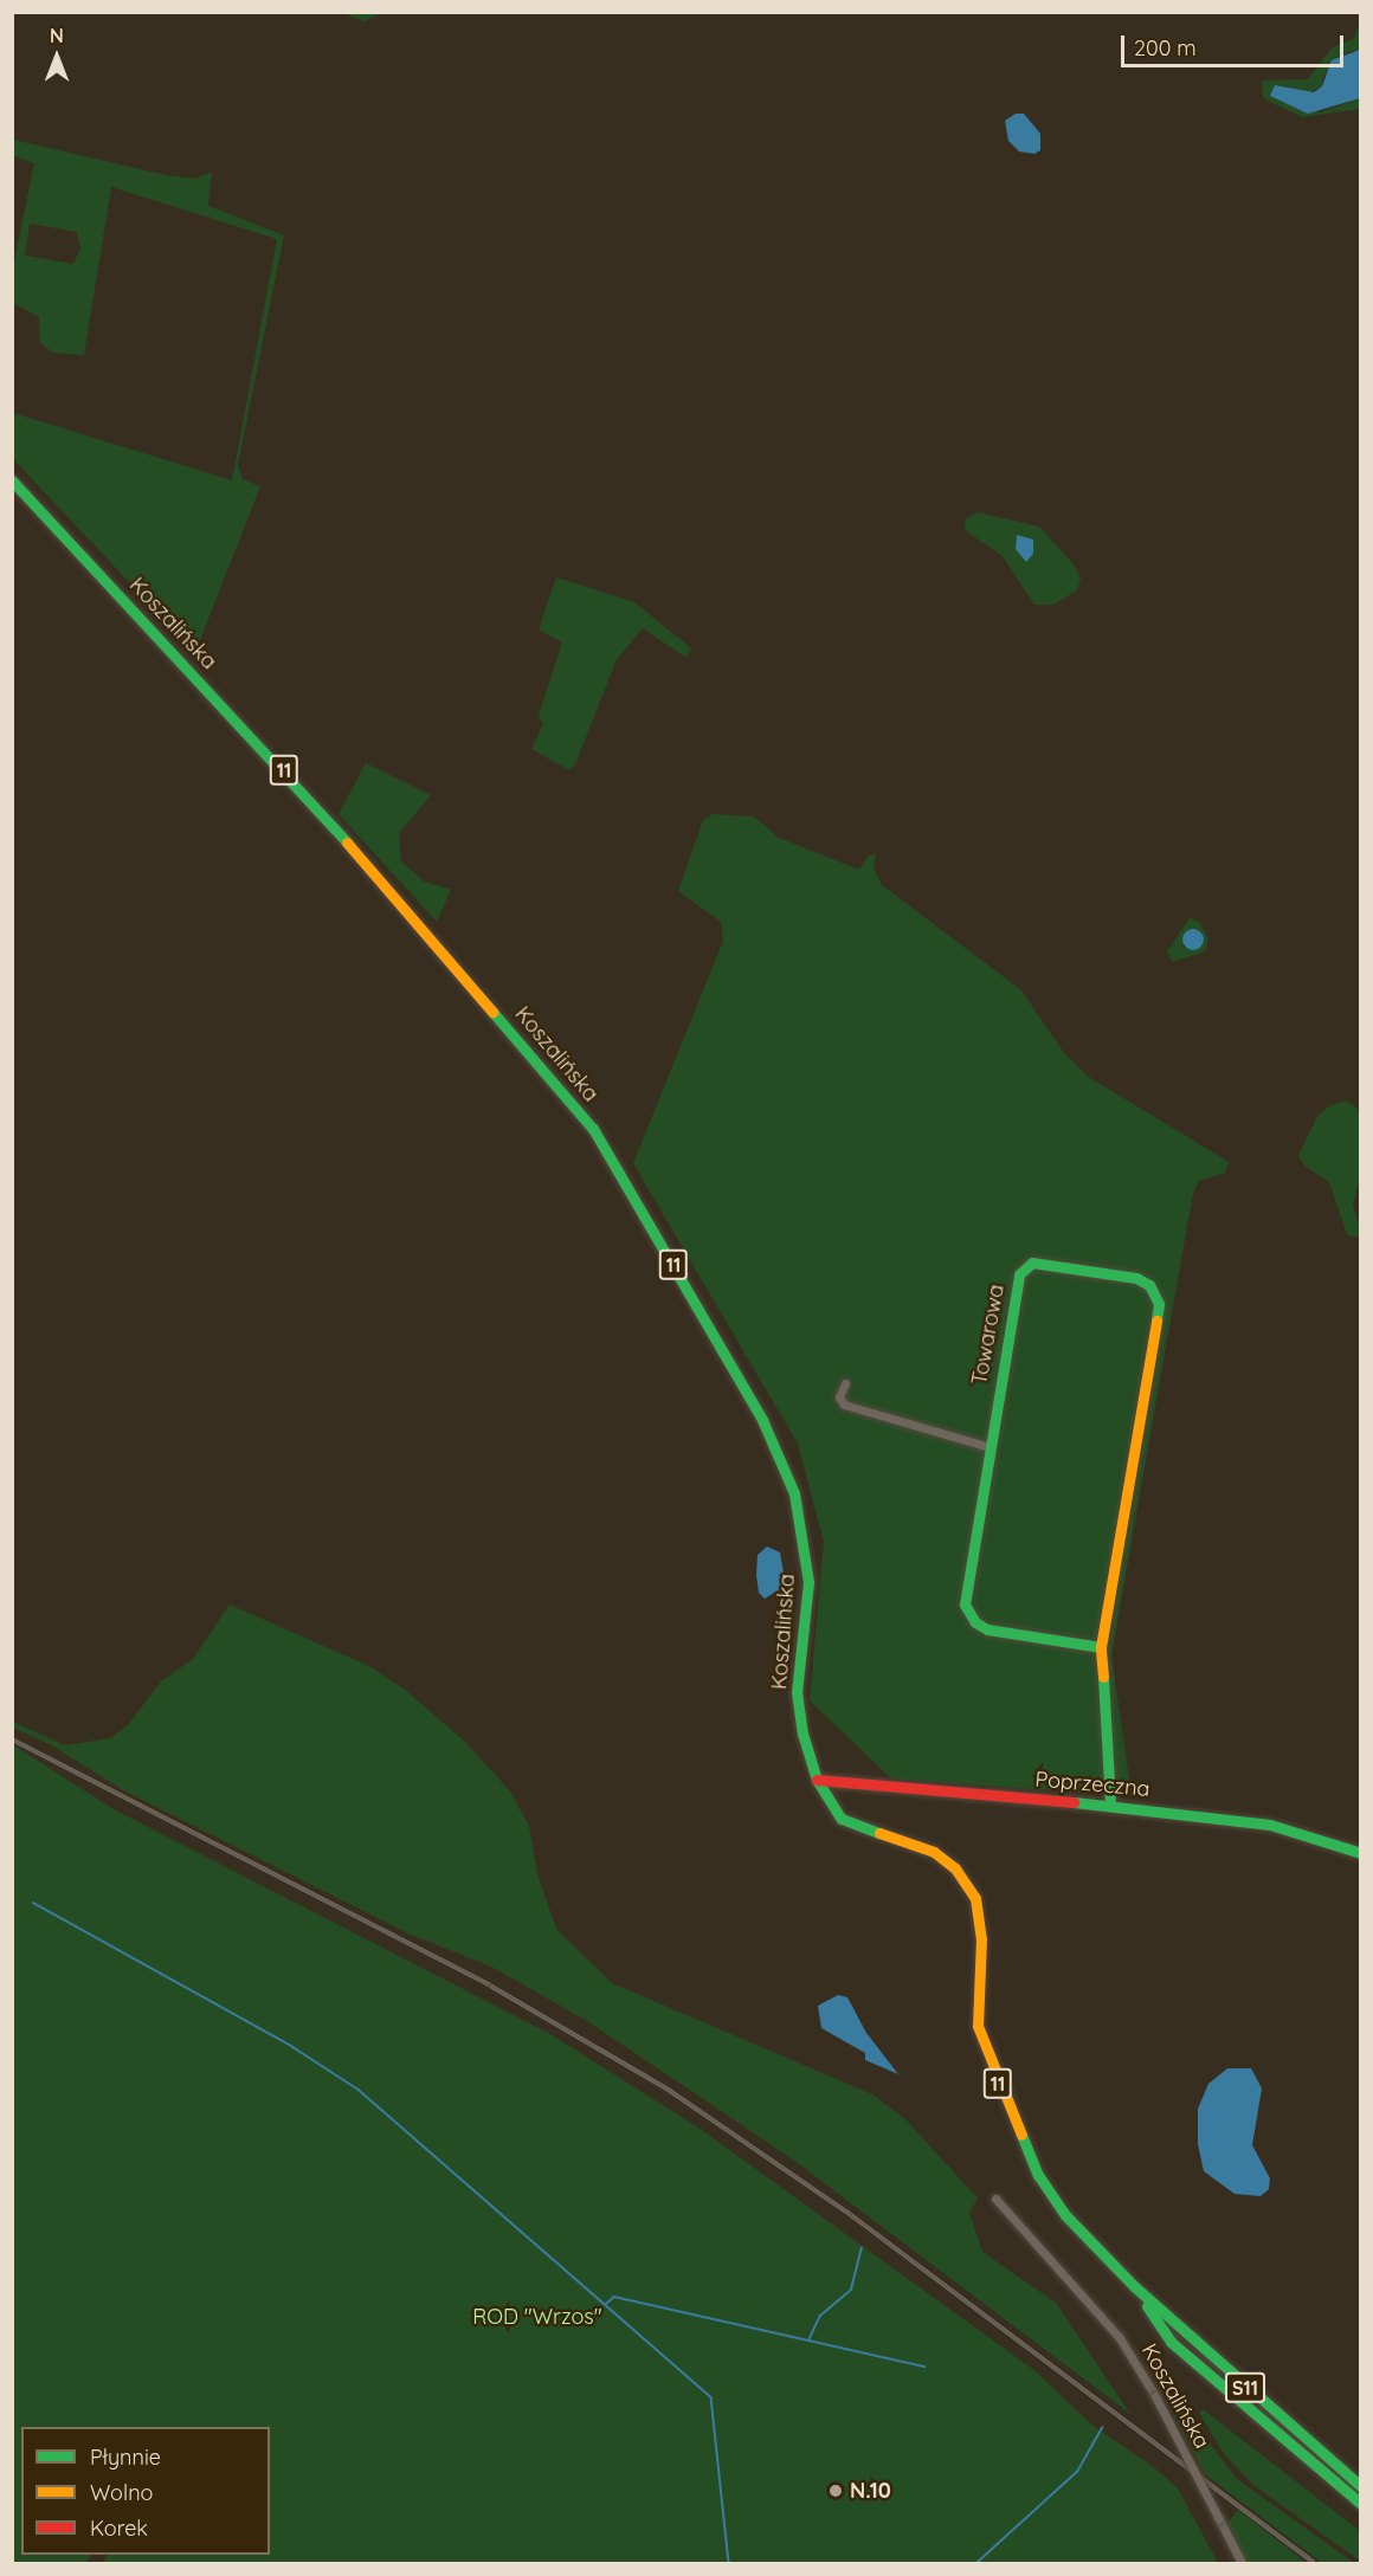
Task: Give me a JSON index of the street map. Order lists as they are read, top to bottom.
{
  "streets": {
    "main road": [
      "Koszalińska",
      "11",
      "Towarowa",
      "Poprzeczna",
      "S11"
    ]
  },
  "crossings": [
    ["Koszalińska", "11"],
    ["Koszalińska", "Poprzeczna"],
    ["11", "Poprzeczna"],
    ["11", "S11"]
  ],
  "parks": ["ROD \"Wrzos\""],
  "places": ["N.10"],
  "legend": ["Płynnie", "Wolno", "Korek"],
  "scale_bar": "200 m",
  "north": "top"
}
